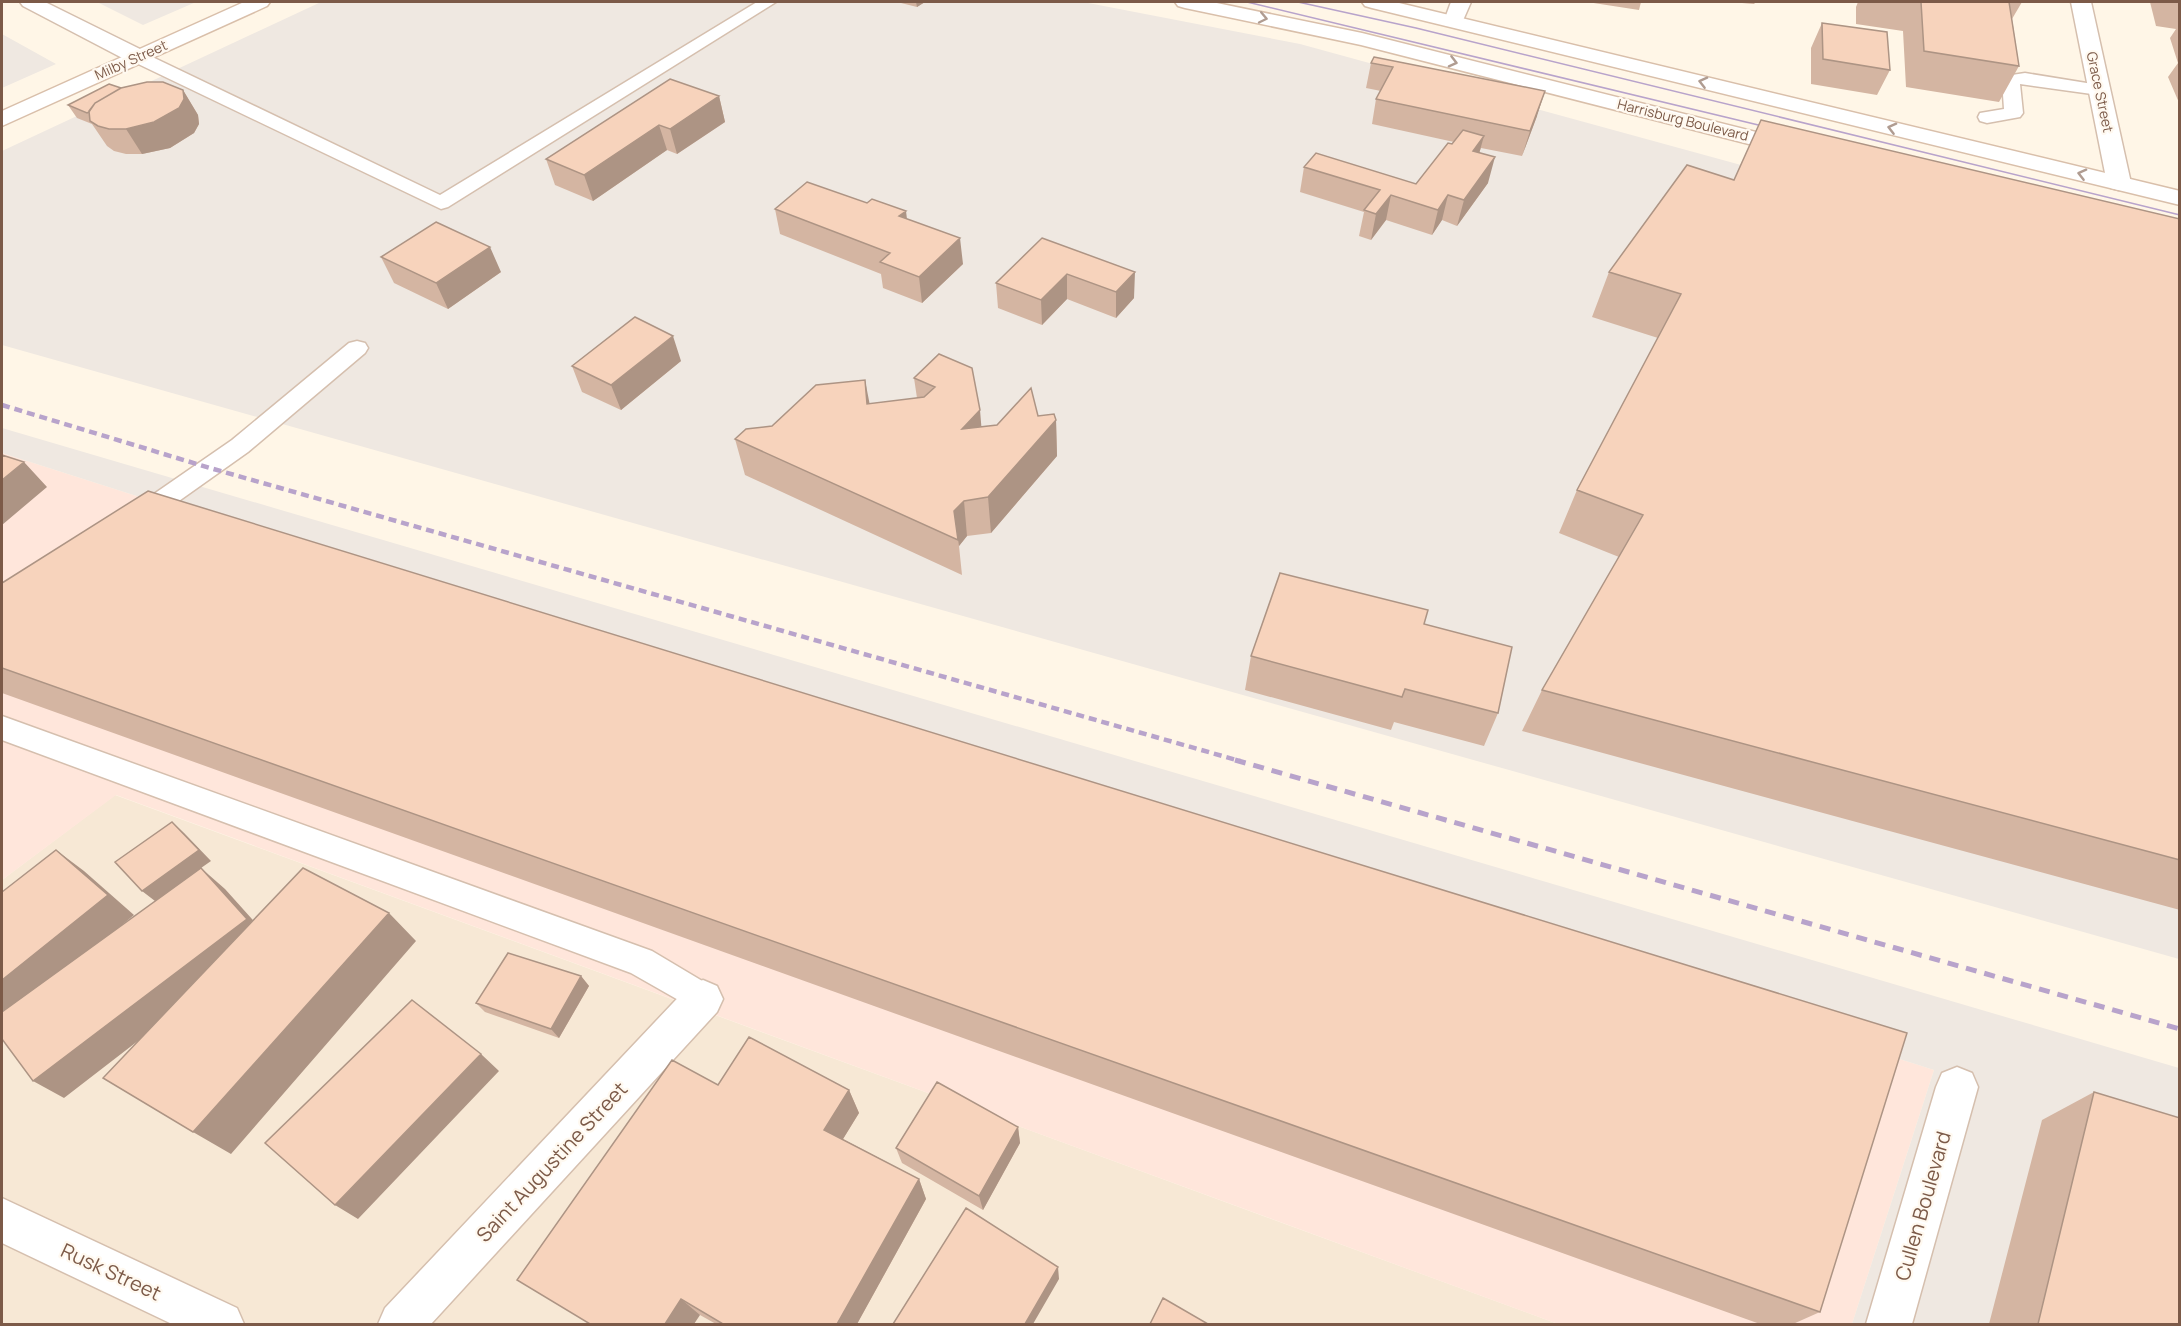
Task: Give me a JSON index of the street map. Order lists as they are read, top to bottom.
{
  "streets": {
    "main road": [
      "Milby Street",
      "Grace Street",
      "Harrisburg Boulevard",
      "Saint Augustine Street",
      "Cullen Boulevard",
      "Rusk Street"
    ]
  }
}
